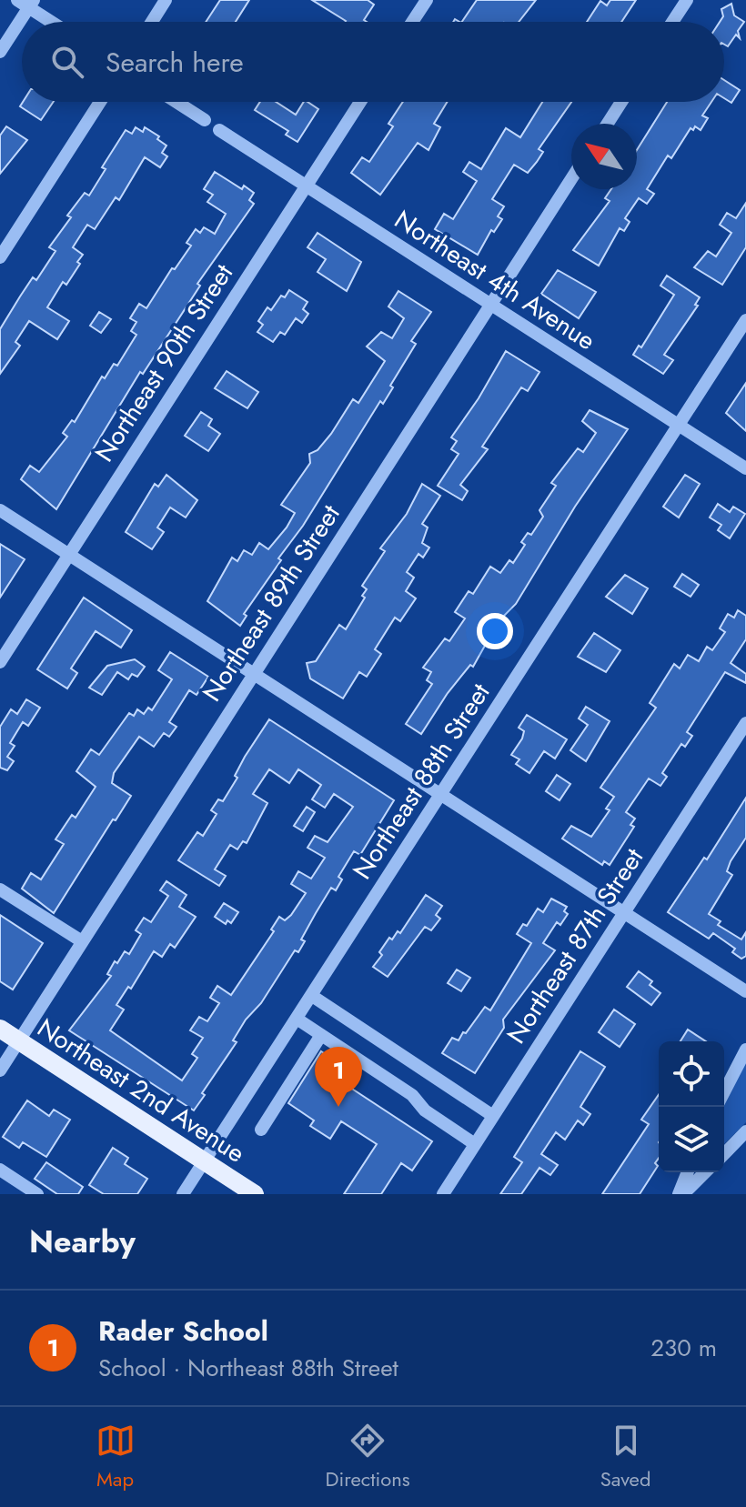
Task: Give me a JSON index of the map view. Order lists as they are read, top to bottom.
{
  "streets": {
    "main road": ["Northeast 2nd Avenue"],
    "street": [
      "Northeast 4th Avenue",
      "Northeast 90th Street",
      "Northeast 89th Street",
      "Northeast 88th Street",
      "Northeast 87th Street"
    ]
  },
  "crossings": [
    ["Northeast 4th Avenue", "Northeast 90th Street"],
    ["Northeast 4th Avenue", "Northeast 89th Street"],
    ["Northeast 4th Avenue", "Northeast 88th Street"],
    ["Northeast 89th Street", "Northeast 2nd Avenue"],
    ["Northeast 88th Street", "Northeast 2nd Avenue"]
  ],
  "north": "top left",
  "page": {
    "search": "Search here",
    "pins": "1",
    "heading": "Nearby",
    "list": [
      {
        "mark": "1",
        "name": "Rader School",
        "note": "School · Northeast 88th Street",
        "value": "230 m"
      }
    ],
    "nav": ["Map", "Directions", "Saved"]
  }
}
